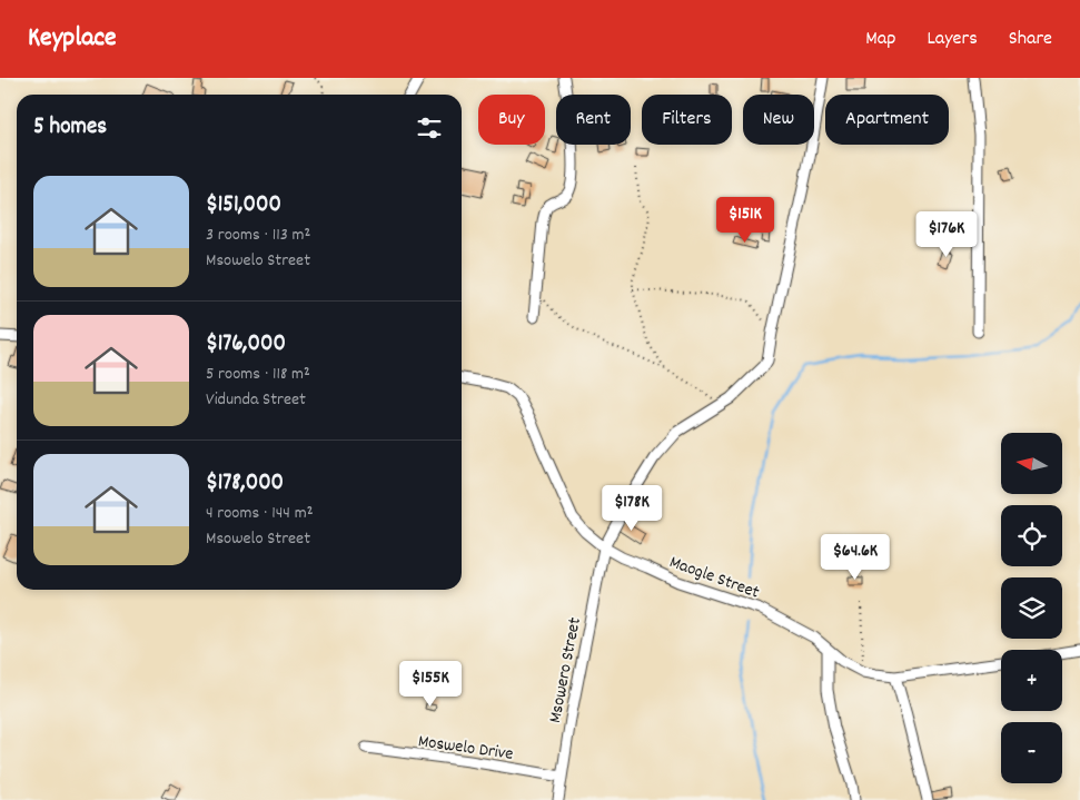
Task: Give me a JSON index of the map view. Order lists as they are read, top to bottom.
{
  "streets": {
    "street": ["Maogle Street", "Msowero Street", "Moswelo Drive"]
  },
  "crossings": [
    ["Maogle Street", "Msowero Street"],
    ["Msowero Street", "Moswelo Drive"]
  ],
  "north": "left",
  "page": {
    "header": "Keyplace",
    "nav": ["Map", "Layers", "Share"],
    "chip": [
      "Buy",
      "Rent",
      "Filters",
      "New",
      "Apartment"
    ],
    "heading": "5 homes",
    "list": [
      {
        "name": "$151,000",
        "note": "3 rooms · 113 m² · Msowelo Street"
      },
      {
        "name": "$176,000",
        "note": "5 rooms · 118 m² · Vidunda Street"
      },
      {
        "name": "$178,000",
        "note": "4 rooms · 144 m² · Msowelo Street"
      }
    ],
    "price": [
      "$151K",
      "$176K",
      "$178K",
      "$64.6K",
      "$155K"
    ],
    "map_buttons": ["+", "−"]
  }
}
